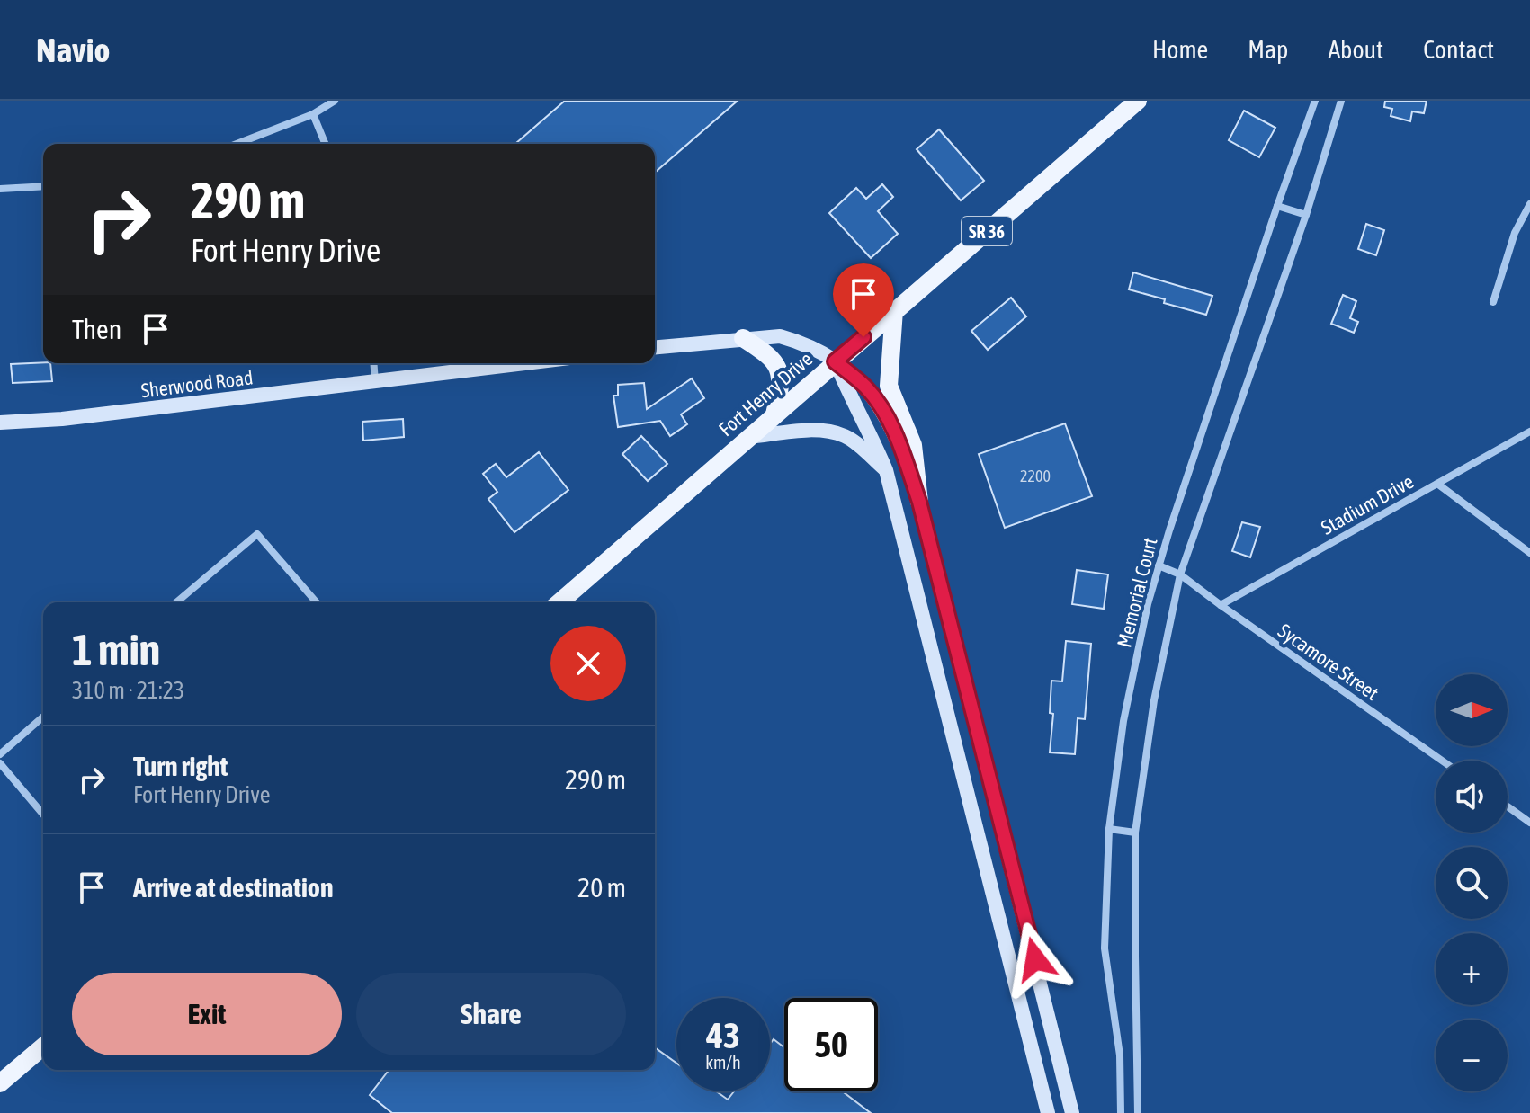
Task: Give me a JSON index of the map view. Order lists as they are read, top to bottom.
{
  "streets": {
    "main road": ["SR 36", "Sherwood Road", "Fort Henry Drive"],
    "street": ["Stadium Drive", "Memorial Court", "Sycamore Street"]
  },
  "crossings": [
    ["Stadium Drive", "Sycamore Street"],
    ["Memorial Court", "Sycamore Street"]
  ],
  "house_numbers": ["2200"],
  "north": "right",
  "page": {
    "header": "Navio",
    "nav": [
      "Home",
      "Map",
      "About",
      "Contact"
    ],
    "turn": ["290 m", "Fort Henry Drive"],
    "then": "Then",
    "heading": ["1 min", "310 m · 21:23"],
    "map_buttons": ["+", "−"],
    "list": [
      {
        "name": "Turn right",
        "note": "Fort Henry Drive",
        "value": "290 m"
      },
      {
        "name": "Arrive at destination",
        "value": "20 m"
      }
    ],
    "buttons": ["Exit", "Share"],
    "speed": "43 km/h",
    "limit": "50"
  }
}
